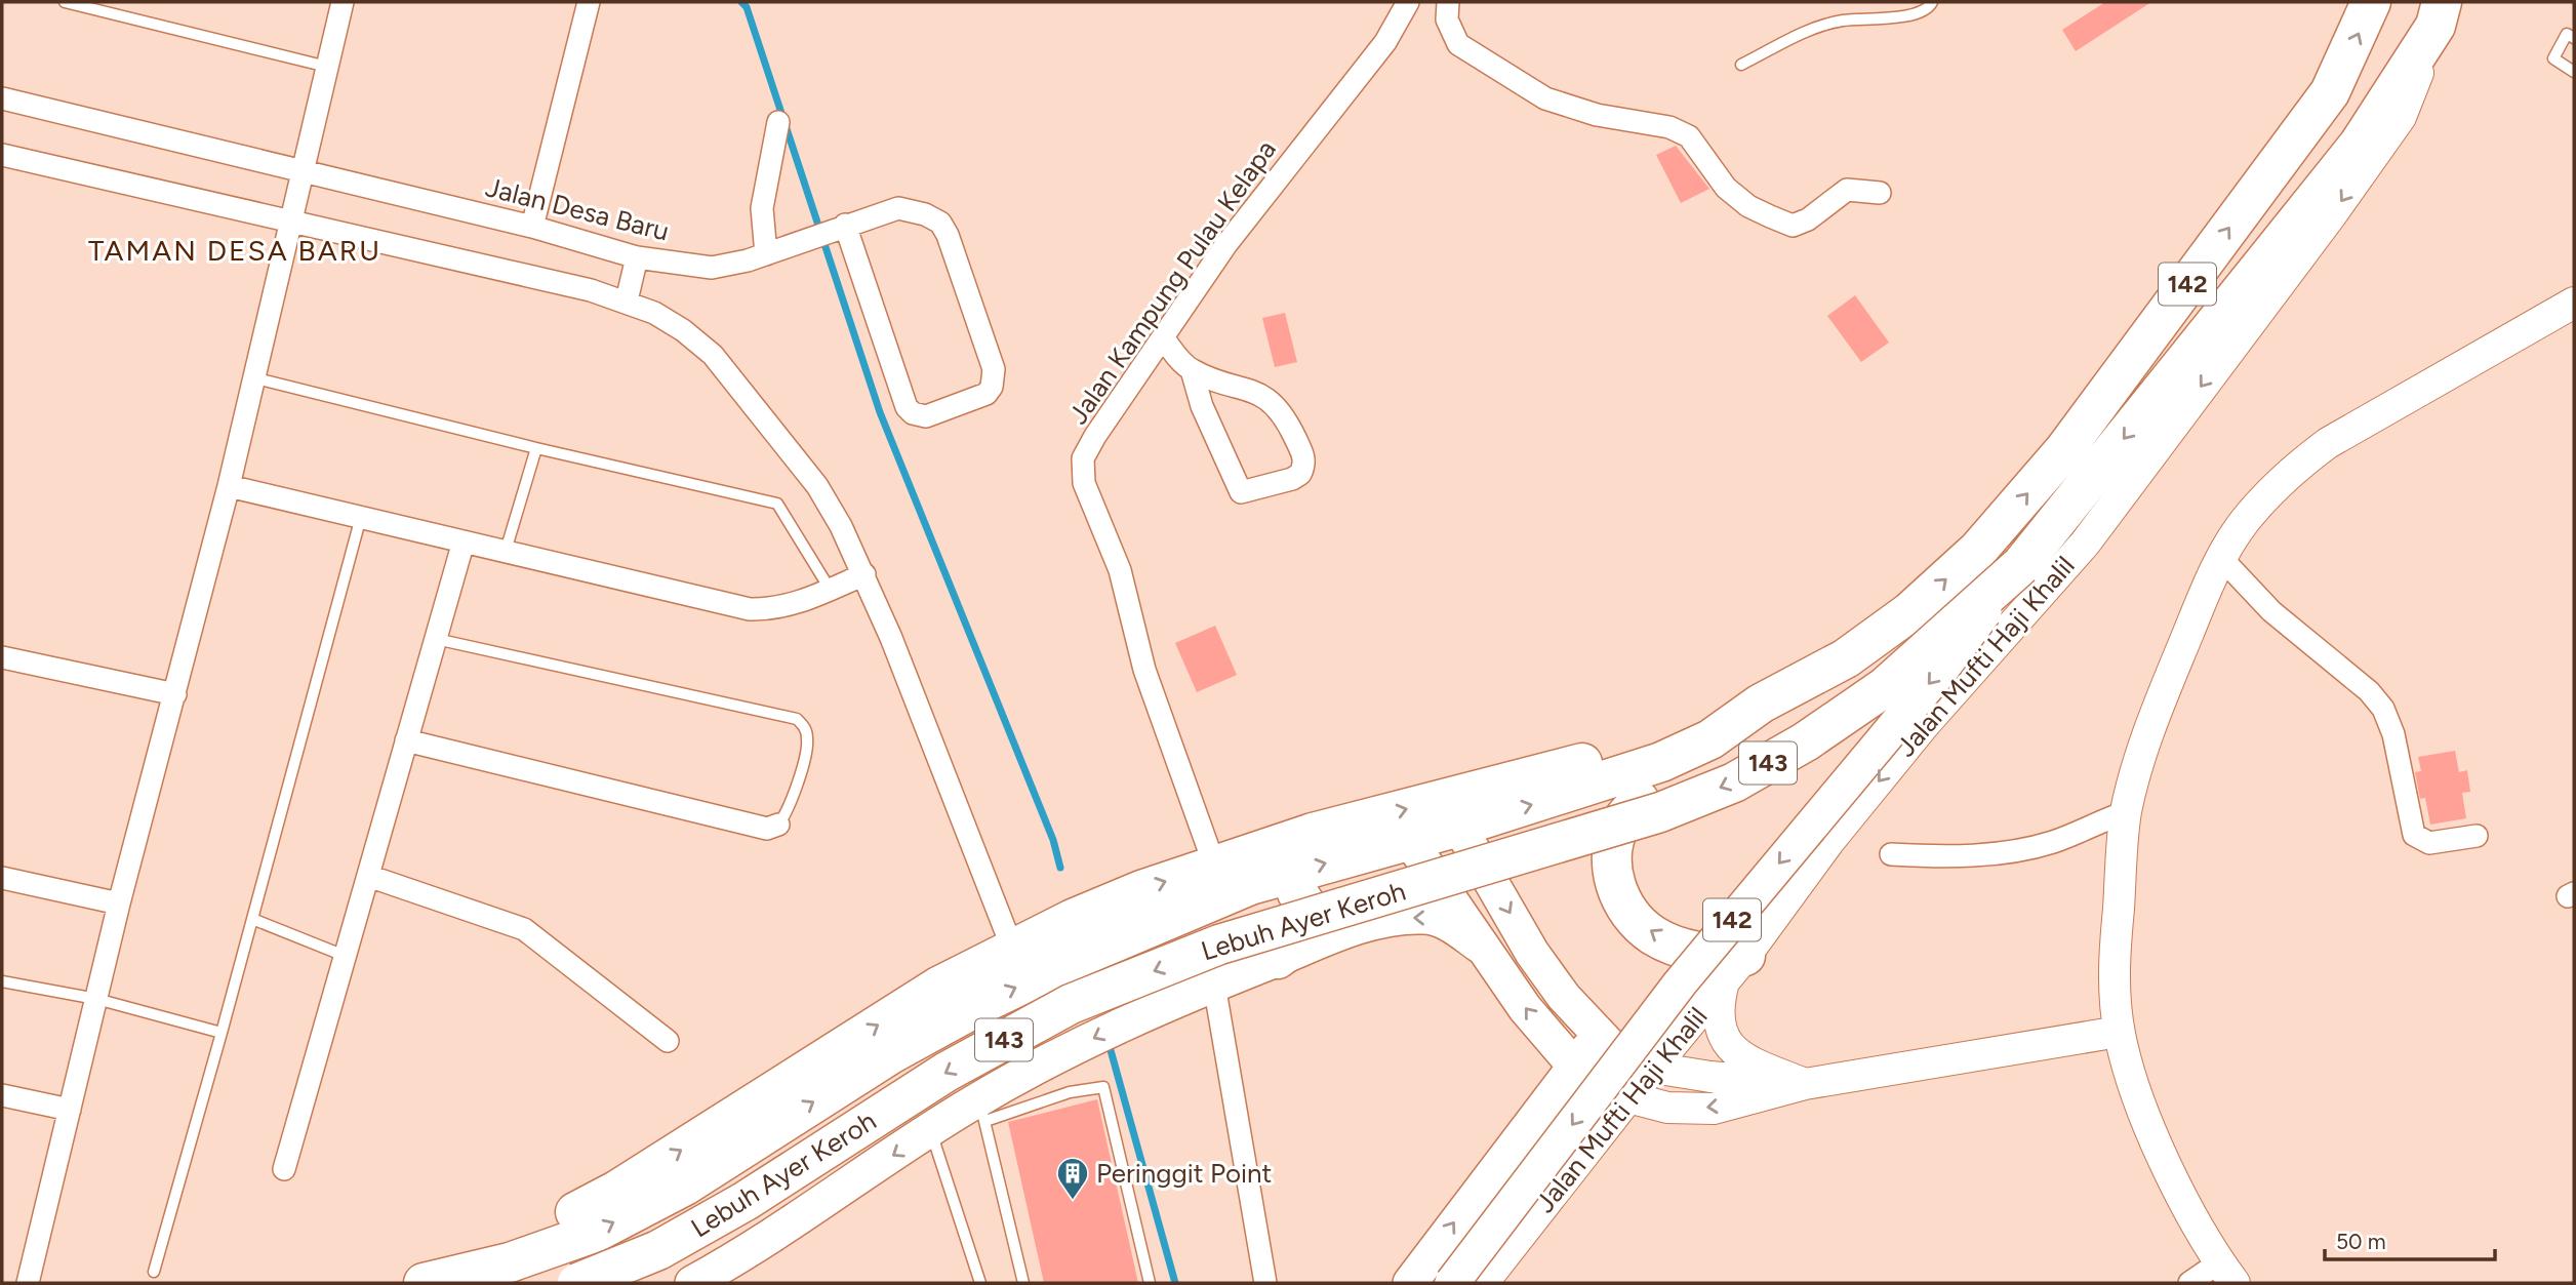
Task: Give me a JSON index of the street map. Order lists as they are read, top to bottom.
{
  "streets": {
    "highway": ["142", "143", "Lebuh Ayer Keroh"],
    "street": ["Jalan Desa Baru", "Jalan Kampung Pulau Kelapa", "Jalan Mufti Haji Khalil"]
  },
  "crossings": [
    ["Jalan Kampung Pulau Kelapa", "143"],
    ["142", "Jalan Mufti Haji Khalil"],
    ["142", "143"],
    ["142", "Lebuh Ayer Keroh"]
  ],
  "districts": ["TAMAN DESA BARU"],
  "places": {
    "building": ["Peringgit Point"]
  },
  "scale_bar": "50 m"
}
